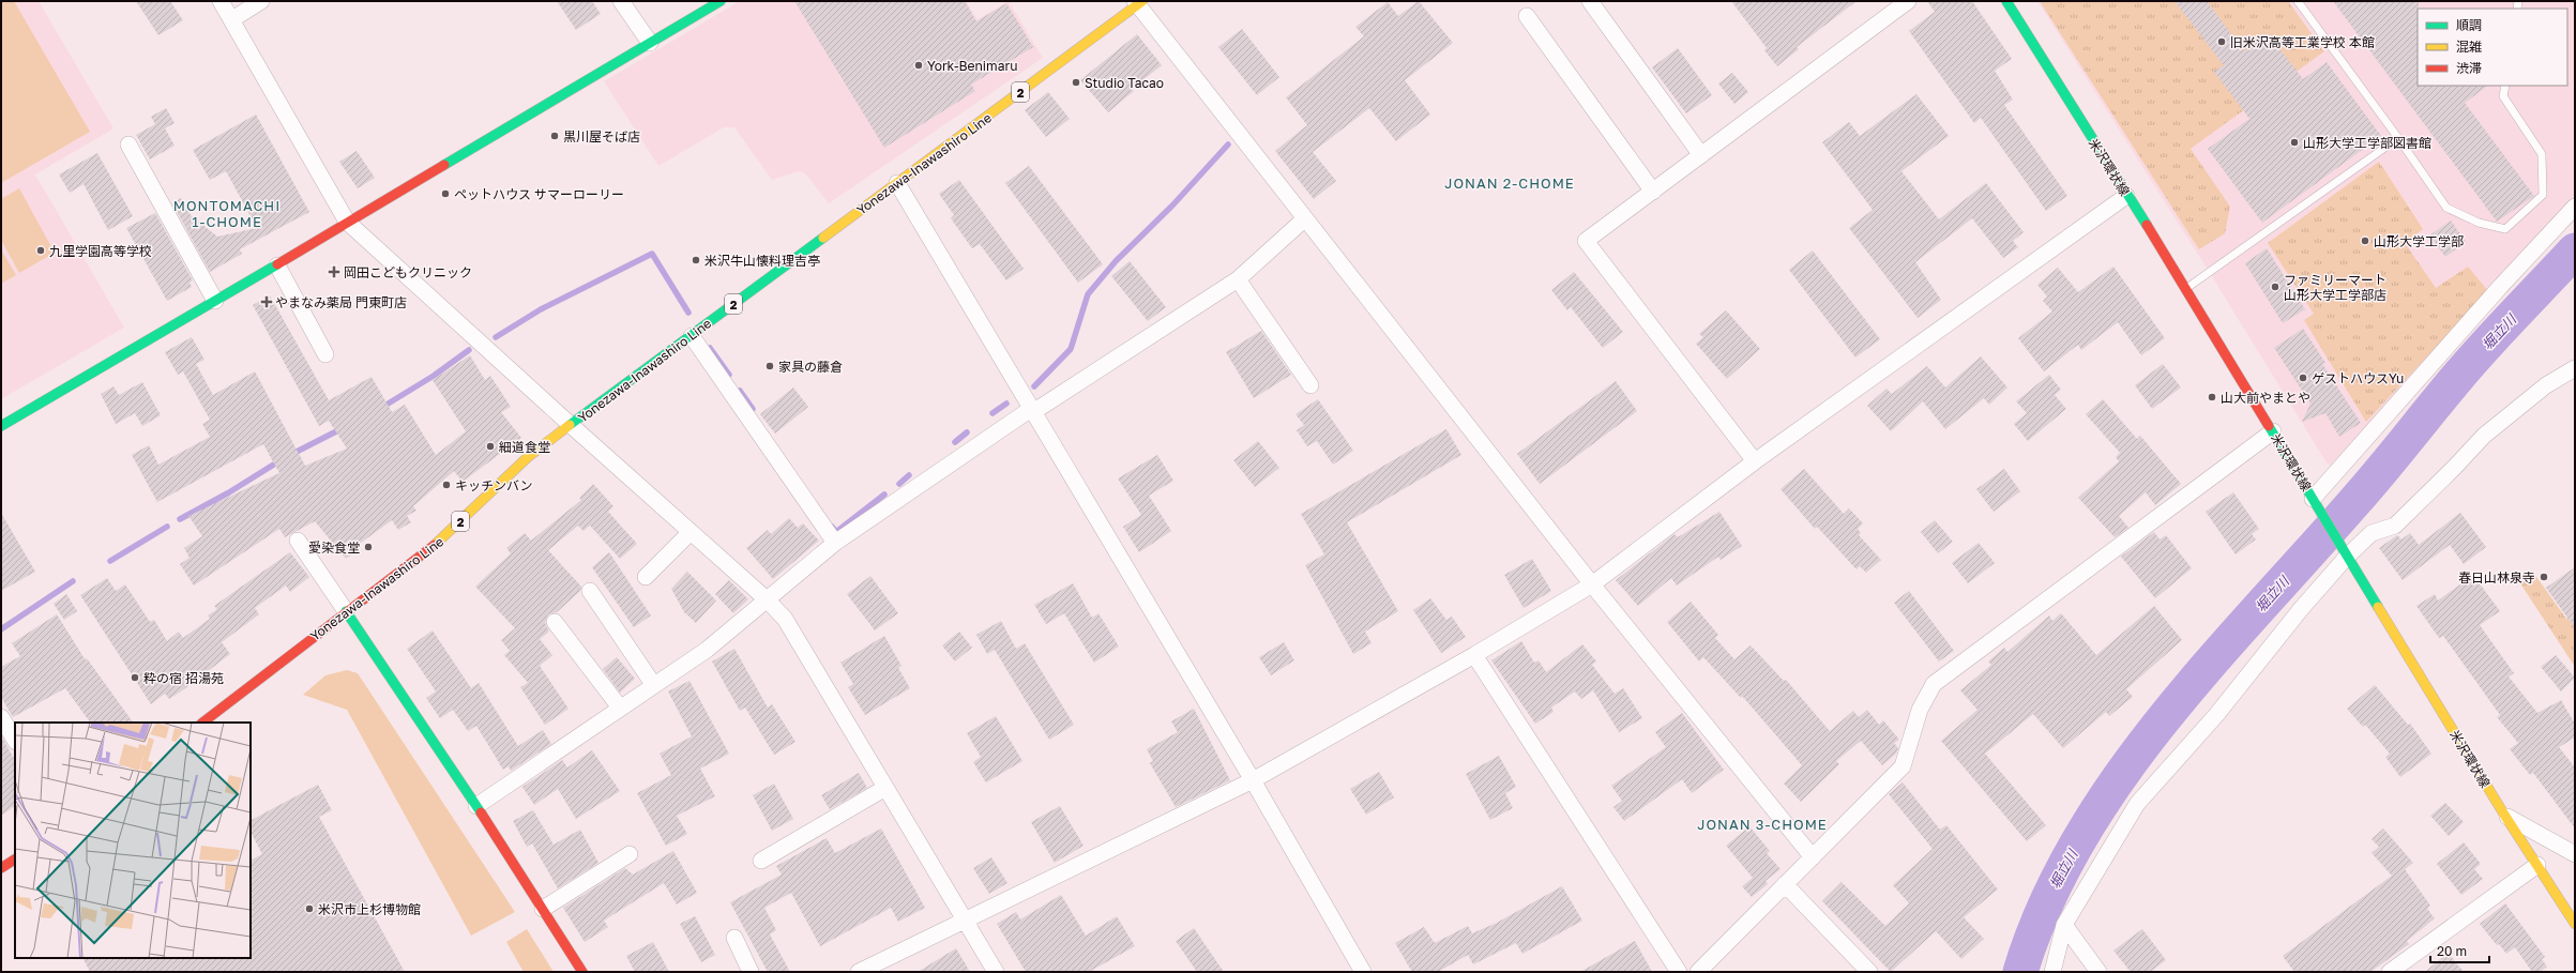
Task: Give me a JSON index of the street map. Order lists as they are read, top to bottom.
{
  "streets": {
    "main road": ["2", "Yonezawa-Inawashiro Line", "米沢環状線"]
  },
  "districts": ["JONAN 2-CHOME", "MONTOMACHI 1-CHOME", "JONAN 3-CHOME"],
  "water": ["堀立川"],
  "places": {
    "other": [
      "旧米沢高等工業学校 本館",
      "York-Benimaru",
      "Studio Tacao",
      "黒川屋そば店",
      "山形大学工学部図書館",
      "ペットハウス サマーローリー",
      "山形大学工学部",
      "九里学園高等学校",
      "米沢牛山懐料理吉亭",
      "ファミリーマート 山形大学工学部店",
      "家具の藤倉",
      "ゲストハウスYu",
      "山大前やまとや",
      "細道食堂",
      "キッチンバン",
      "愛染食堂",
      "春日山林泉寺",
      "粋の宿 招湯苑",
      "米沢市上杉博物館"
    ],
    "health": ["岡田こどもクリニック", "やまなみ薬局 門東町店"]
  },
  "legend": ["順調", "混雑", "渋滞"],
  "scale_bar": "20 m"
}
